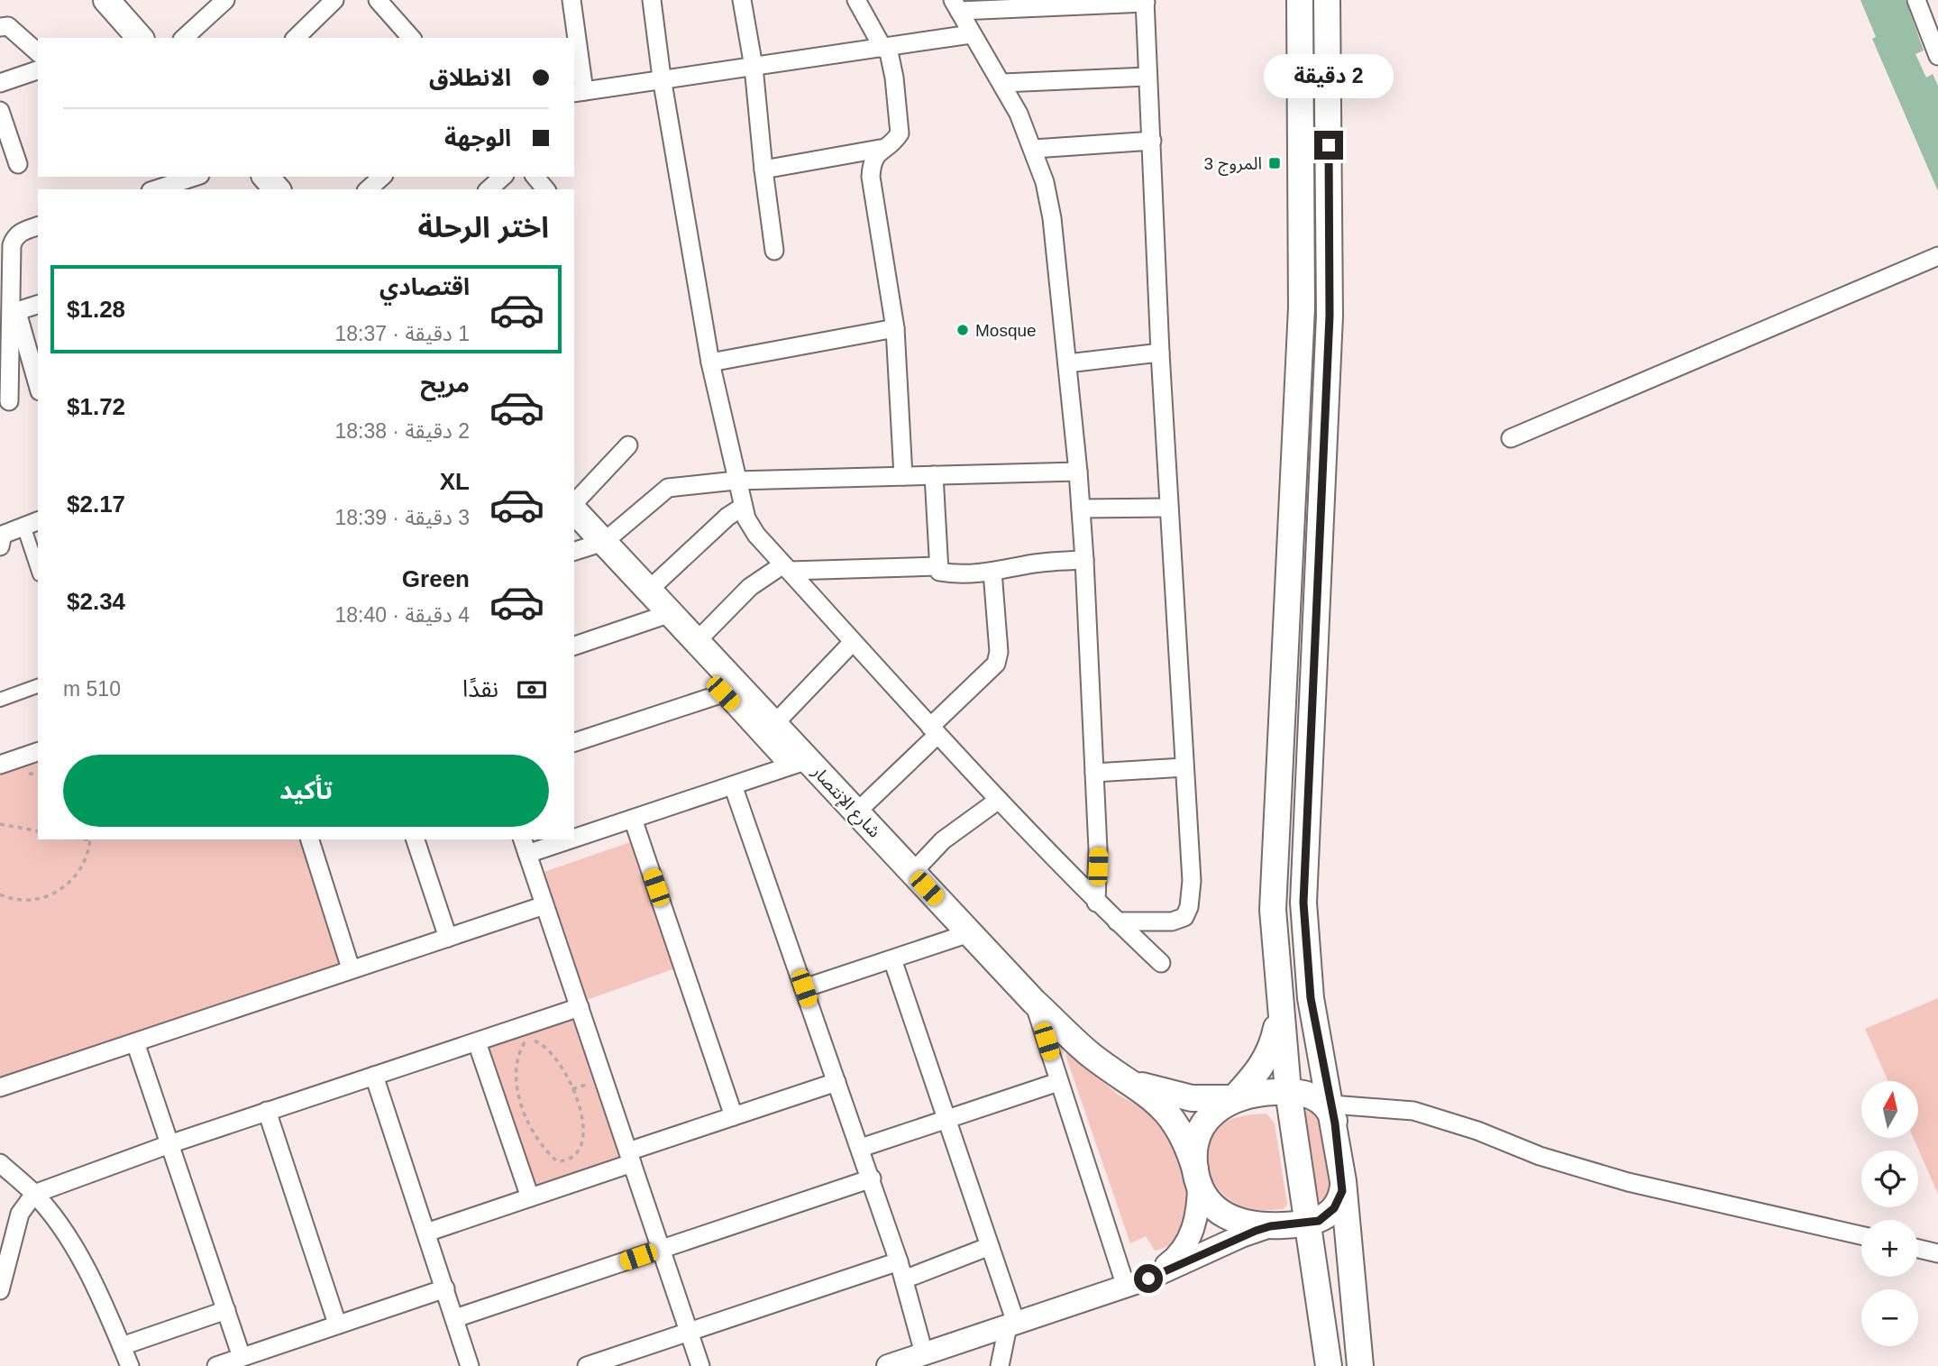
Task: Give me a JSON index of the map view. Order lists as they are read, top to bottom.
{
  "streets": {
    "main road": ["شارع الإنتصار"]
  },
  "places": {
    "transit": ["المروج 3"],
    "other": ["Mosque"]
  },
  "north": "top",
  "page": {
    "banner": ["الانطلاق", "الوجهة"],
    "bubble": "2 دقيقة",
    "heading": "اختر الرحلة",
    "list": [
      {
        "name": "اقتصادي",
        "note": "1 دقيقة · 18:37",
        "value": "$1.28"
      },
      {
        "name": "مريح",
        "note": "2 دقيقة · 18:38",
        "value": "$1.72"
      },
      {
        "name": "XL",
        "note": "3 دقيقة · 18:39",
        "value": "$2.17"
      },
      {
        "name": "Green",
        "note": "4 دقيقة · 18:40",
        "value": "$2.34"
      }
    ],
    "pay": ["نقدًا", "510 m"],
    "buttons": "تأكيد",
    "map_buttons": ["+", "−"]
  }
}
